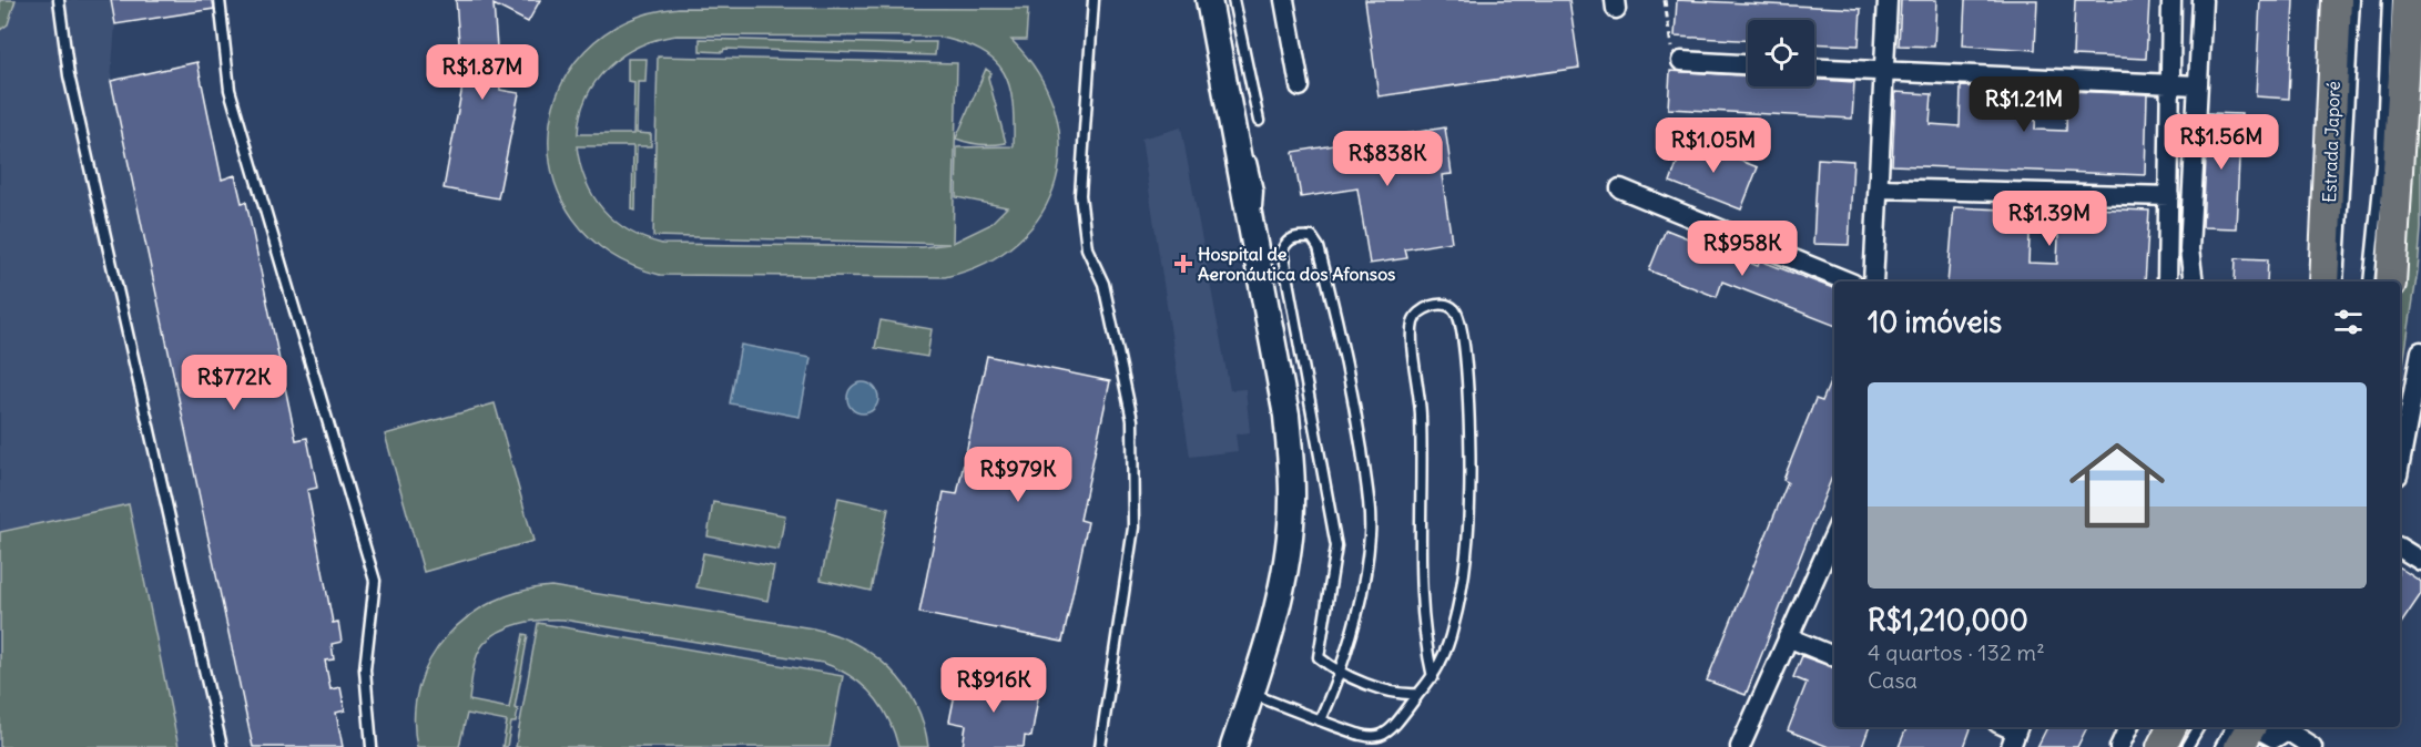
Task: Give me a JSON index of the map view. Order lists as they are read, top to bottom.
{
  "streets": {
    "main road": ["Estrada Japoré"]
  },
  "places": {
    "health": ["Hospital de Aeronáutica dos Afonsos"]
  },
  "page": {
    "price": [
      "R$1.87M",
      "R$1.21M",
      "R$1.56M",
      "R$1.05M",
      "R$838K",
      "R$1.39M",
      "R$958K",
      "R$772K",
      "R$979K",
      "R$916K"
    ],
    "heading": "10 imóveis",
    "list": [
      {
        "name": "R$1,210,000",
        "note": "4 quartos · 132 m² · Casa"
      }
    ]
  }
}
